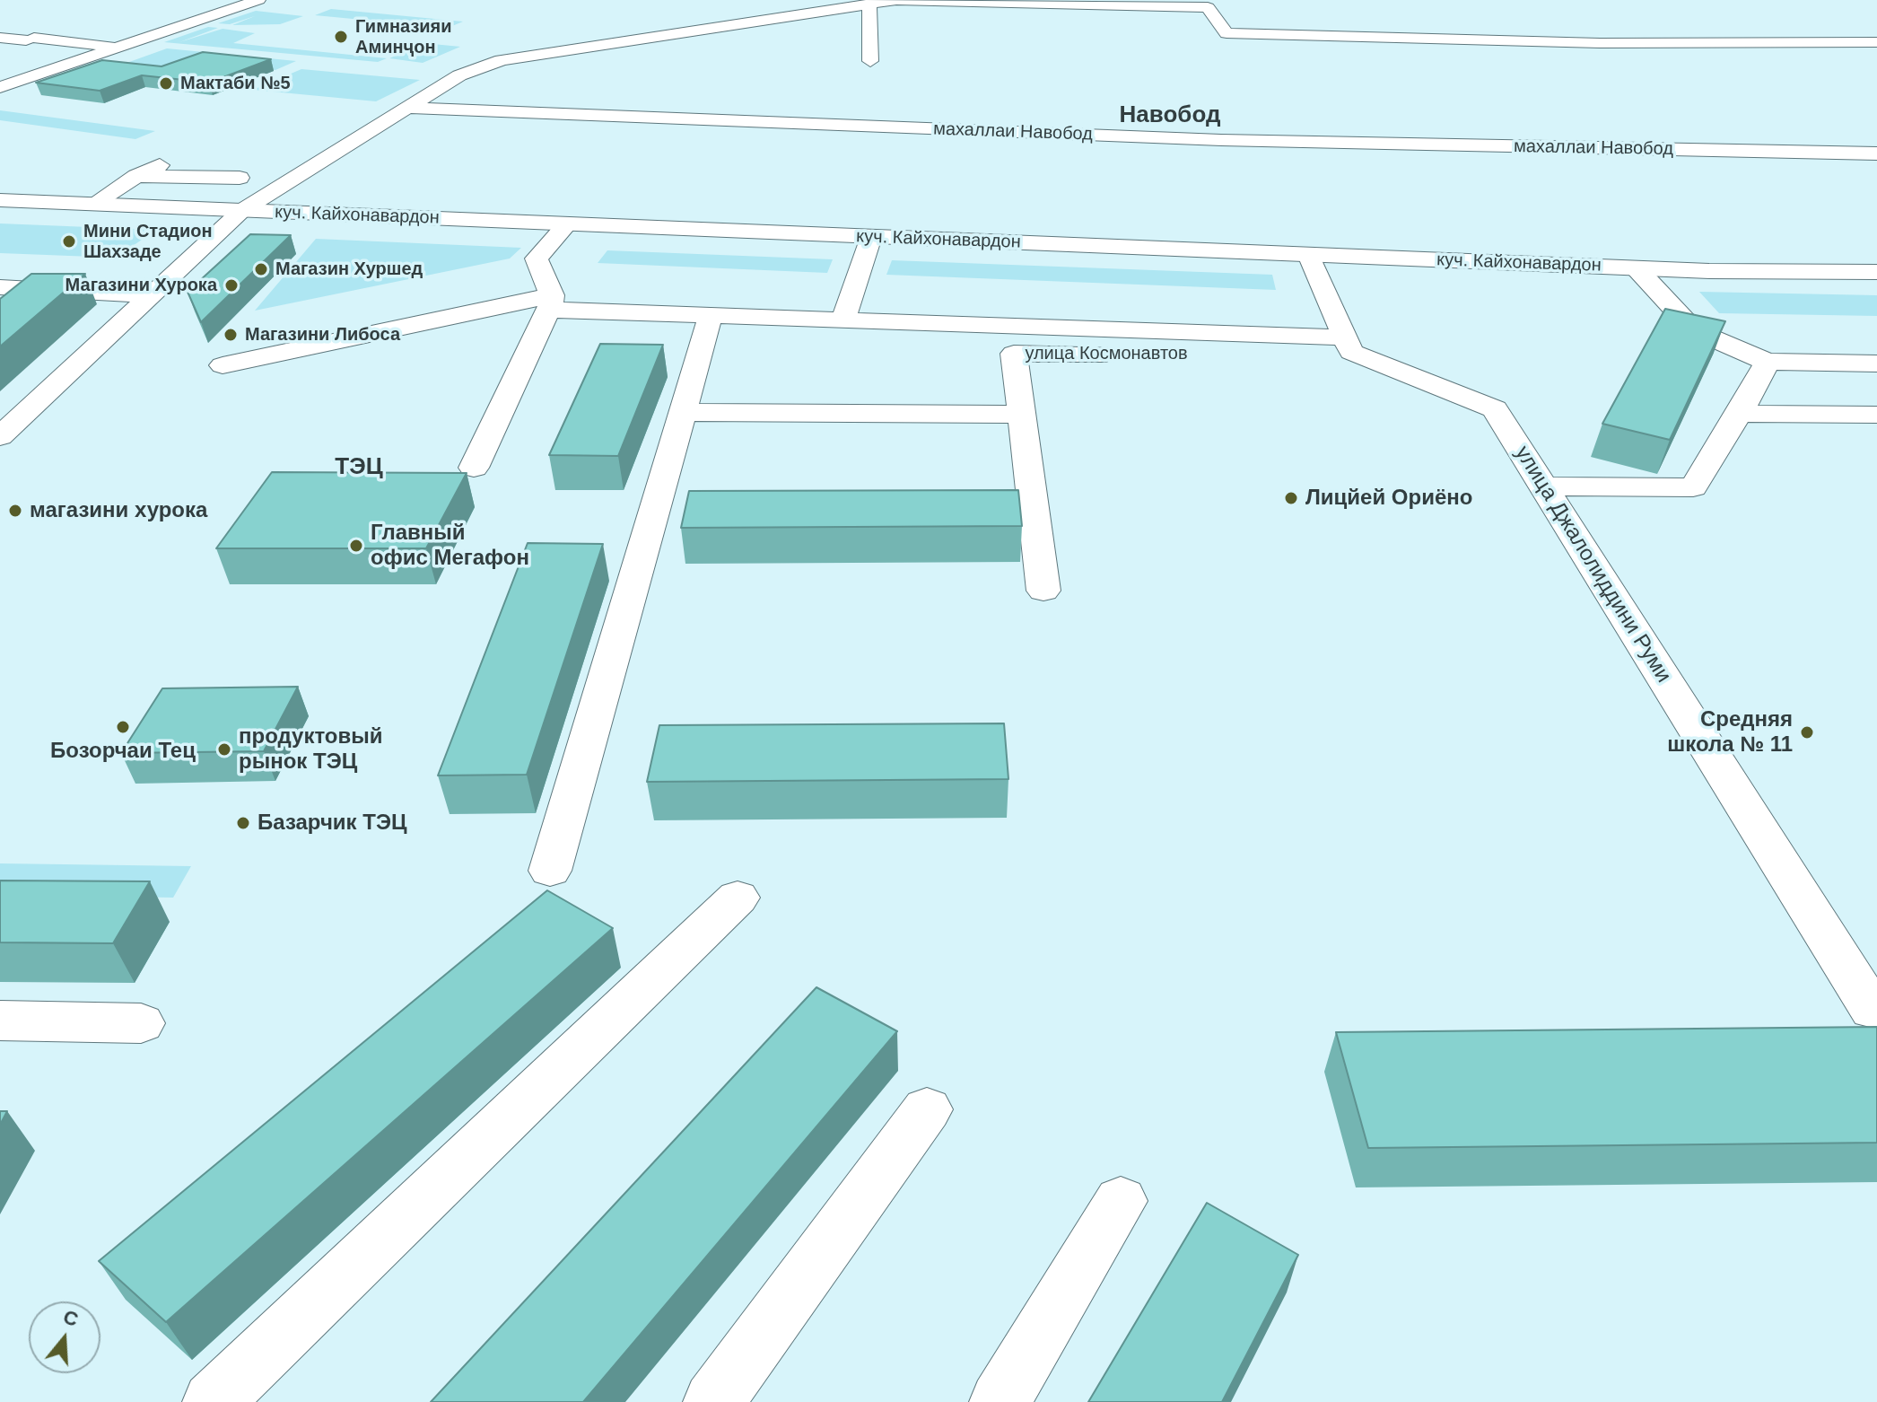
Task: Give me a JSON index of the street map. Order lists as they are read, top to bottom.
{
  "streets": {
    "main road": ["куч. Кайхонавардон"],
    "street": ["махаллаи Навобод", "улица Космонавтов", "улица Джалолиддини Руми"]
  },
  "crossings": [
    ["улица Космонавтов", "улица Джалолиддини Руми"]
  ],
  "districts": ["Навобод", "ТЭЦ"],
  "places": [
    "Гимназияи Аминҷон",
    "Мактаби №5",
    "Мини Стадион Шахзаде",
    "Магазин Хуршед",
    "Магазини Хурока",
    "Магазини Либоса",
    "Лицйей Ориёно",
    "магазини хурока",
    "Главный офис Мегафон",
    "Бозорчаи Тец",
    "Средняя школа № 11",
    "продуктовый рынок ТЭЦ",
    "Базарчик ТЭЦ"
  ],
  "north": "top"
}
